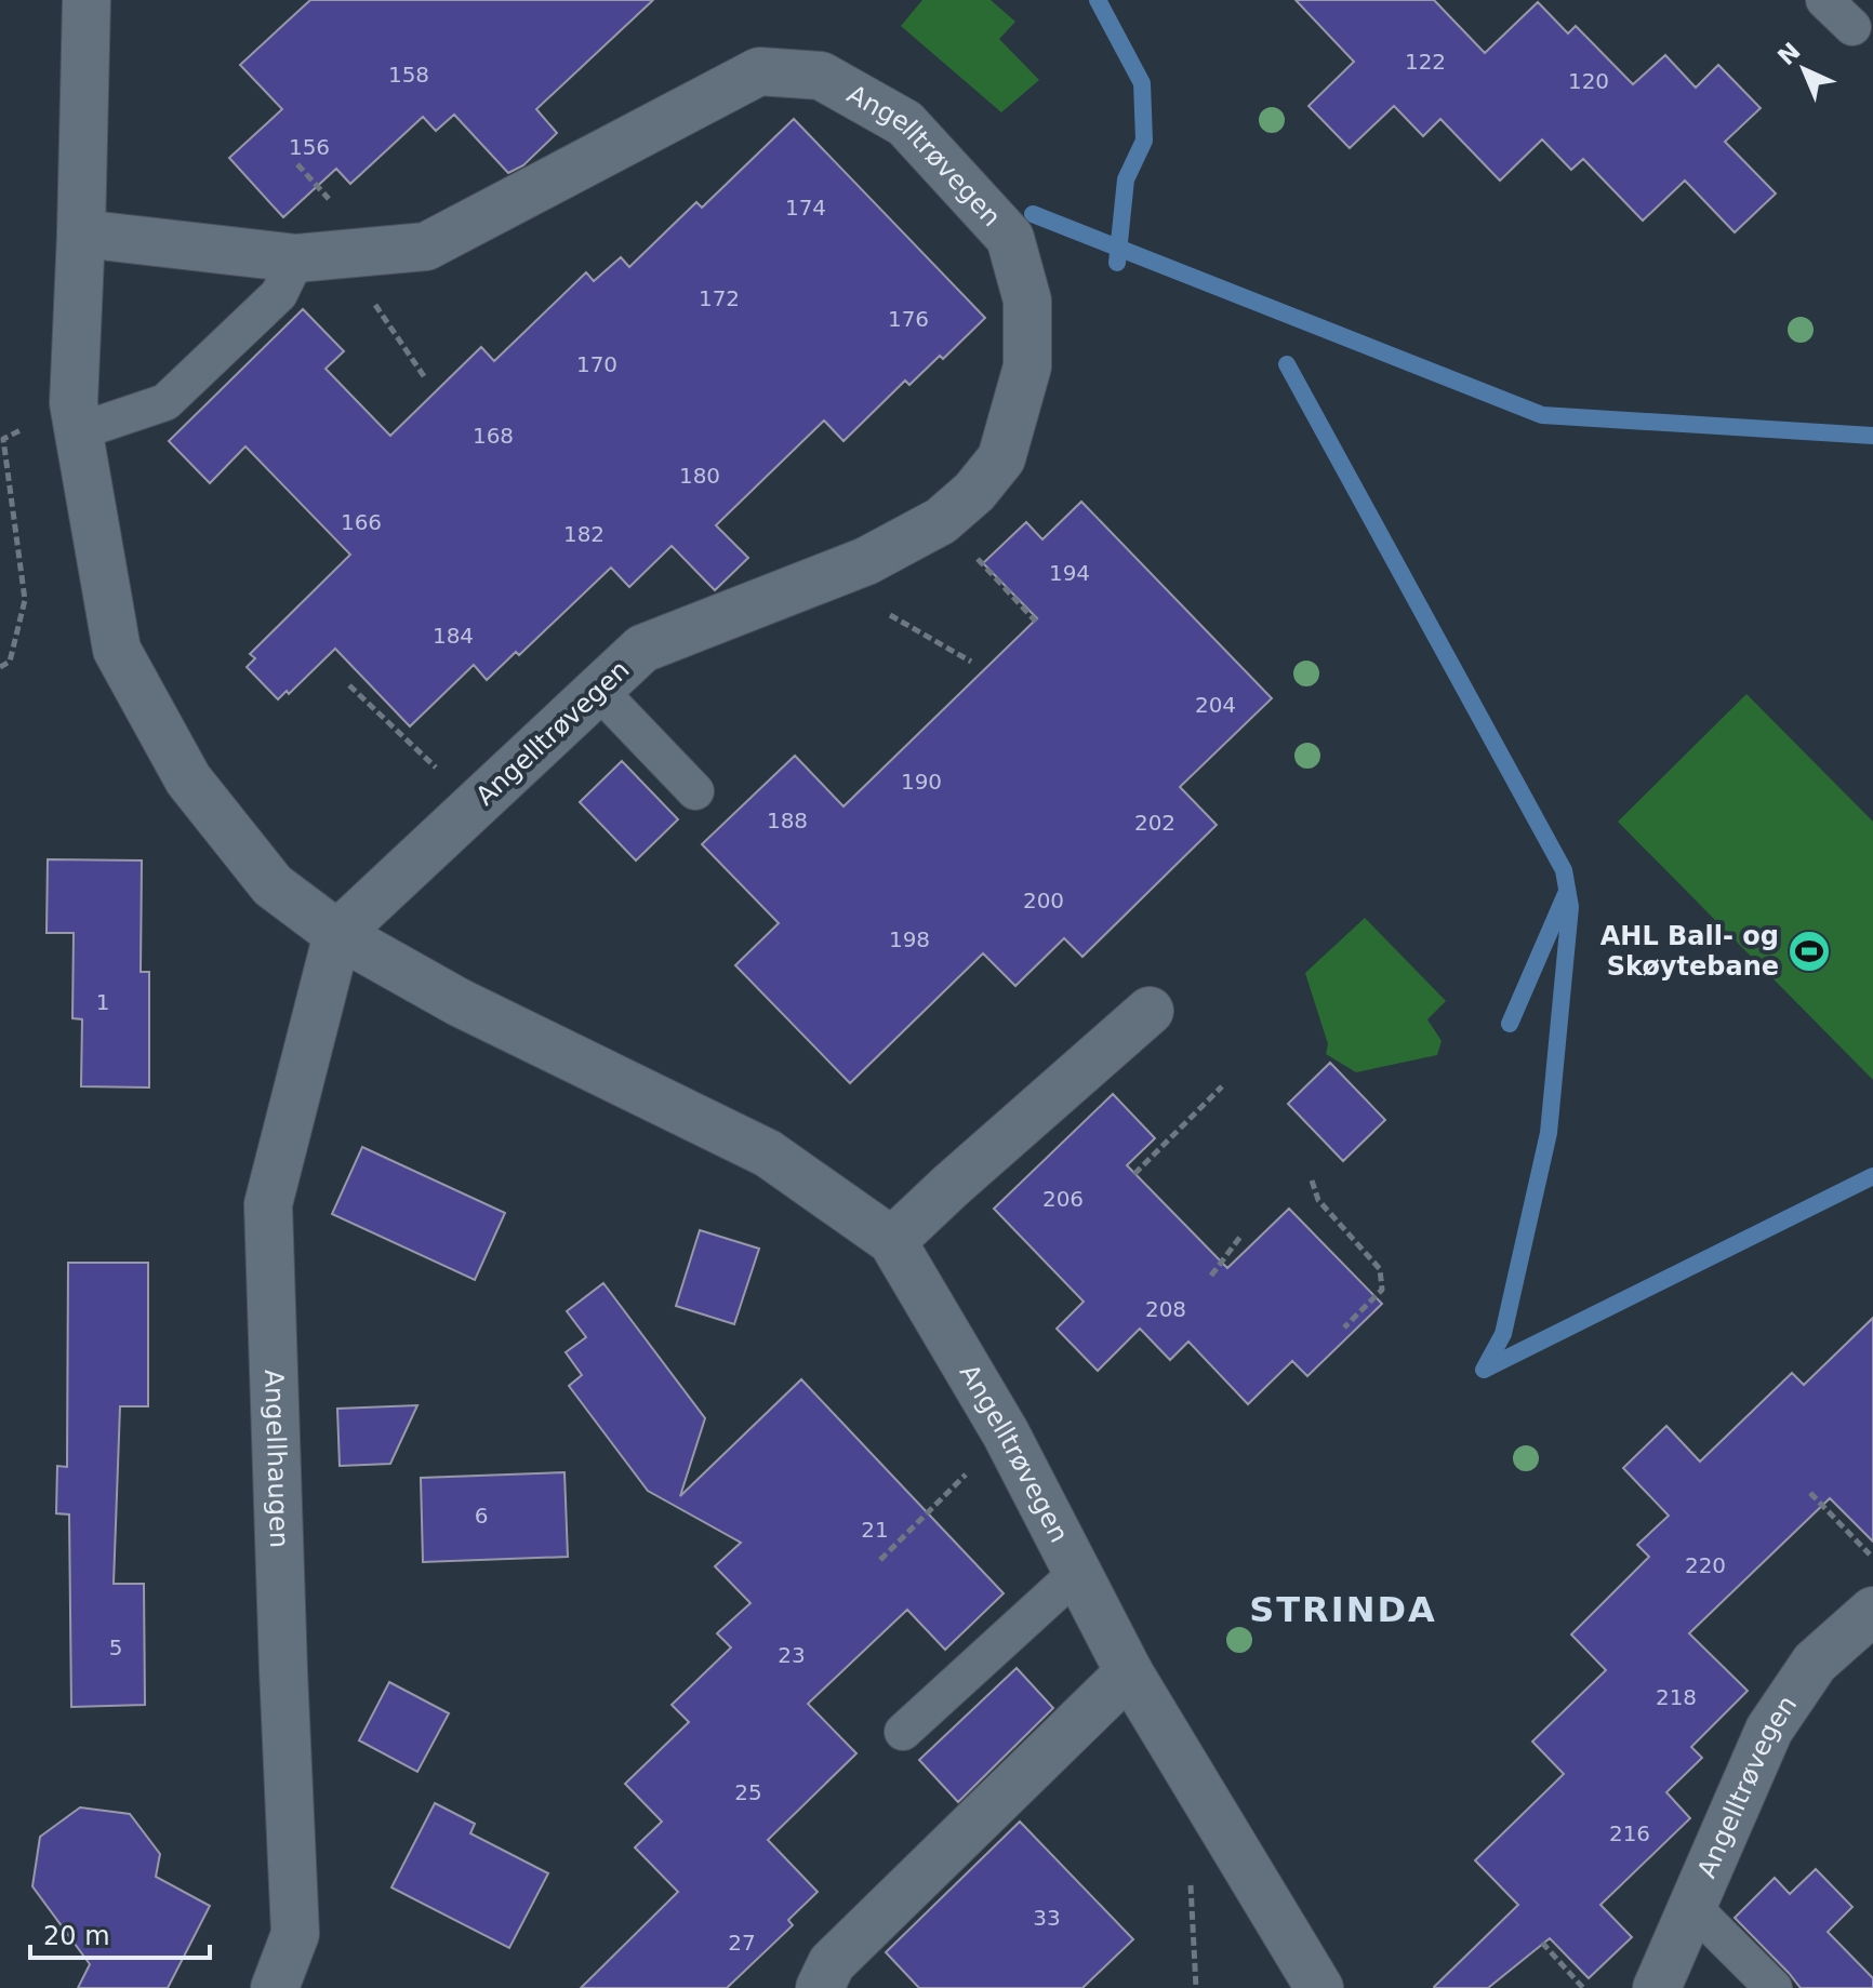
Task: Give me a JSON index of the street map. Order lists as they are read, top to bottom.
{
  "streets": {
    "street": ["Angelltrøvegen", "Angellhaugen"]
  },
  "crossings": [
    ["Angelltrøvegen", "Angellhaugen"]
  ],
  "districts": ["STRINDA"],
  "places": {
    "sports": ["AHL Ball- og Skøytebane"]
  },
  "house_numbers": [
    "122",
    "158",
    "120",
    "156",
    "174",
    "172",
    "176",
    "170",
    "168",
    "180",
    "166",
    "182",
    "194",
    "184",
    "204",
    "190",
    "188",
    "202",
    "200",
    "198",
    "1",
    "206",
    "208",
    "6",
    "21",
    "220",
    "5",
    "23",
    "218",
    "25",
    "216",
    "33",
    "27"
  ],
  "scale_bar": "20 m",
  "north": "top left"
}
